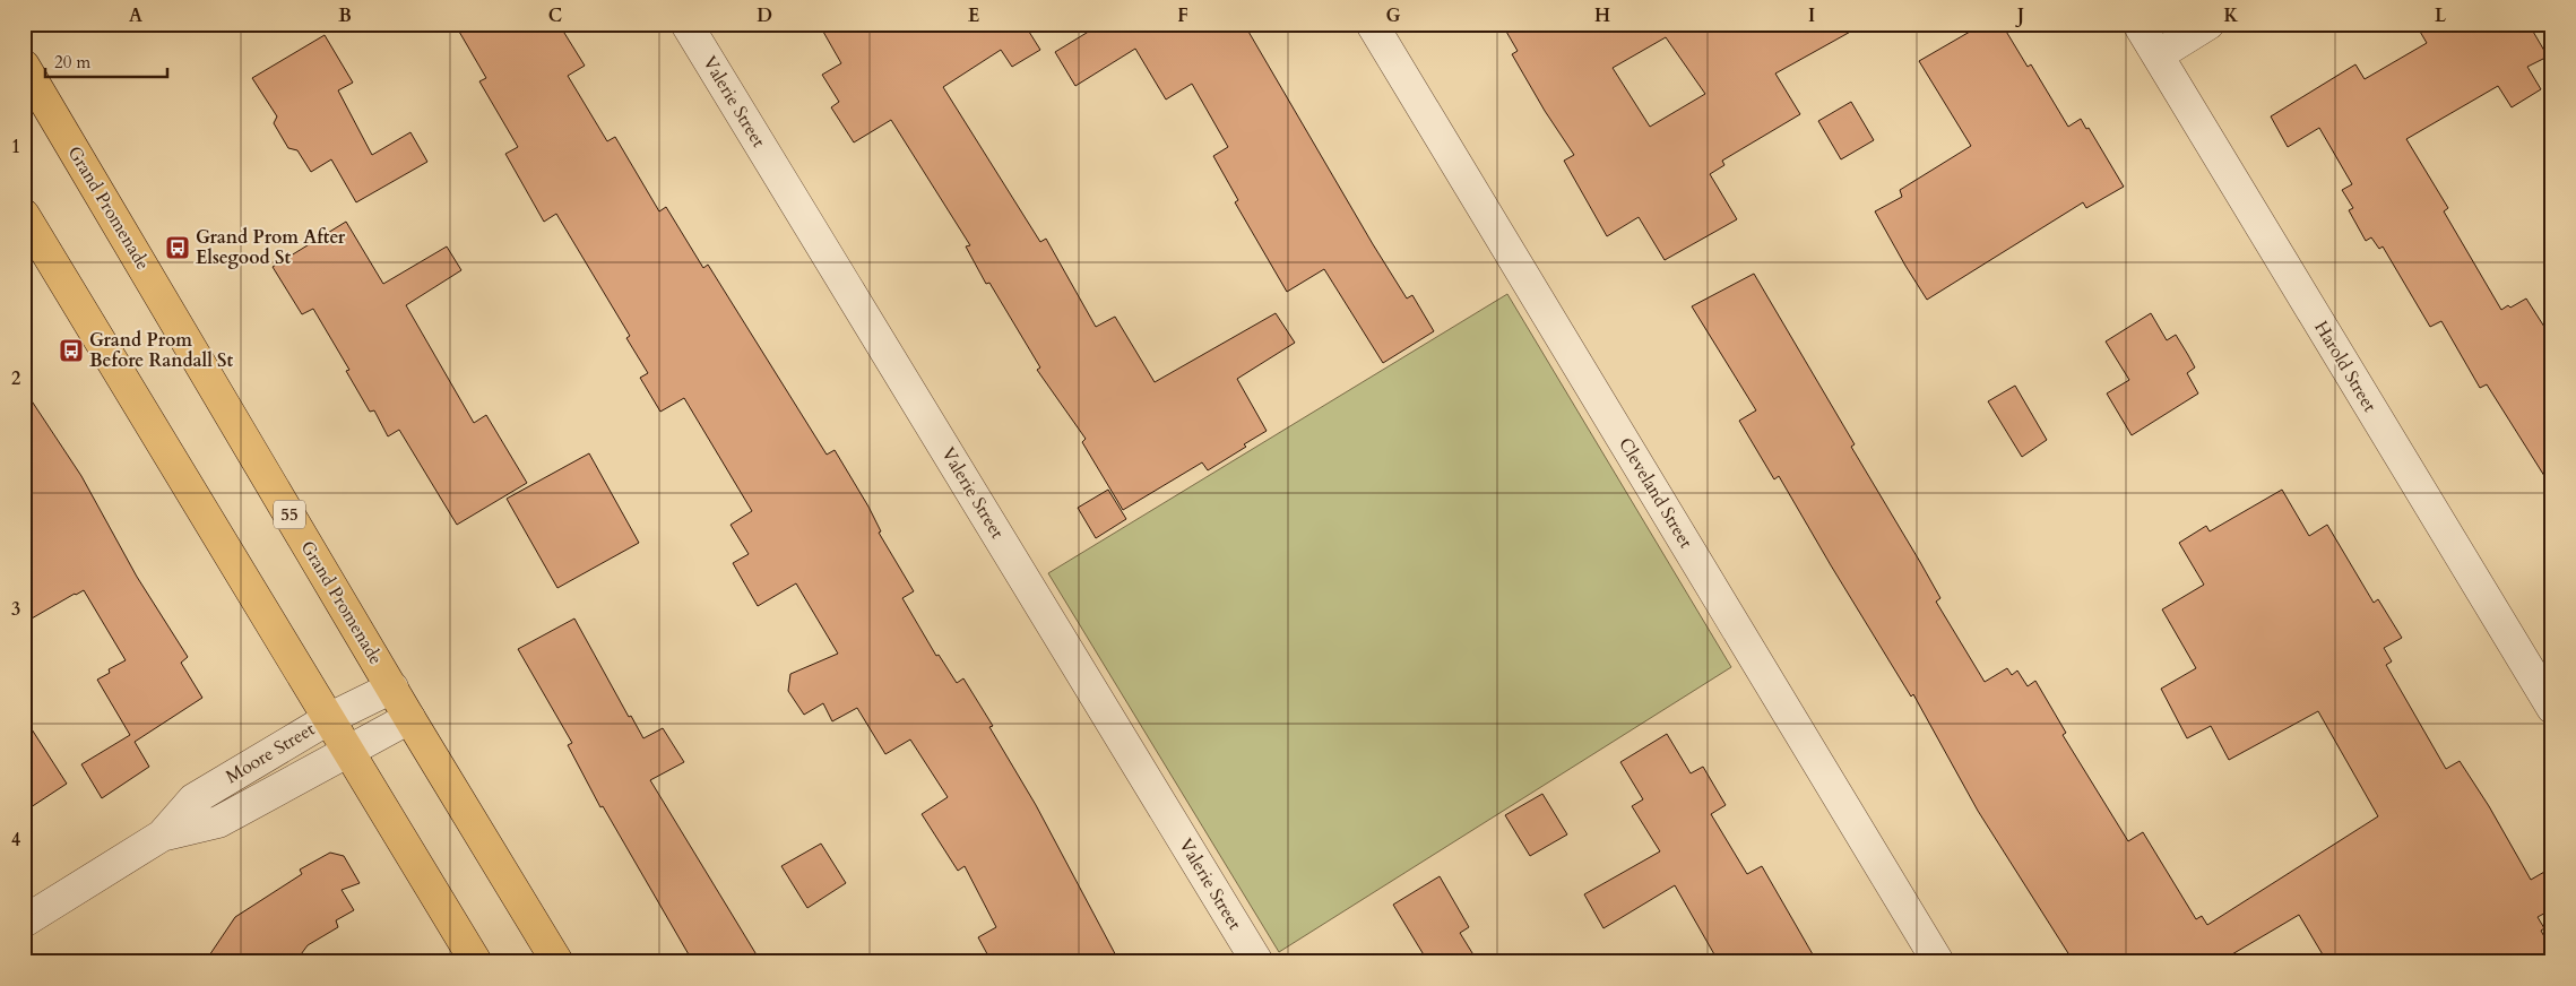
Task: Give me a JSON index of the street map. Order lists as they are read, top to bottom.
{
  "streets": {
    "main road": ["Grand Promenade", "55"],
    "street": [
      "Valerie Street",
      "Harold Street",
      "Cleveland Street",
      "Moore Street"
    ]
  },
  "crossings": [
    ["Grand Promenade", "Moore Street"]
  ],
  "places": {
    "bus stop": ["Grand Prom After Elsegood St", "Grand Prom Before Randall St"]
  },
  "scale_bar": "20 m",
  "grid": {
    "columns": [
      "A",
      "B",
      "C",
      "D",
      "E",
      "F",
      "G",
      "H",
      "I",
      "J",
      "K",
      "L"
    ],
    "rows": [
      "1",
      "2",
      "3",
      "4"
    ]
  }
}
